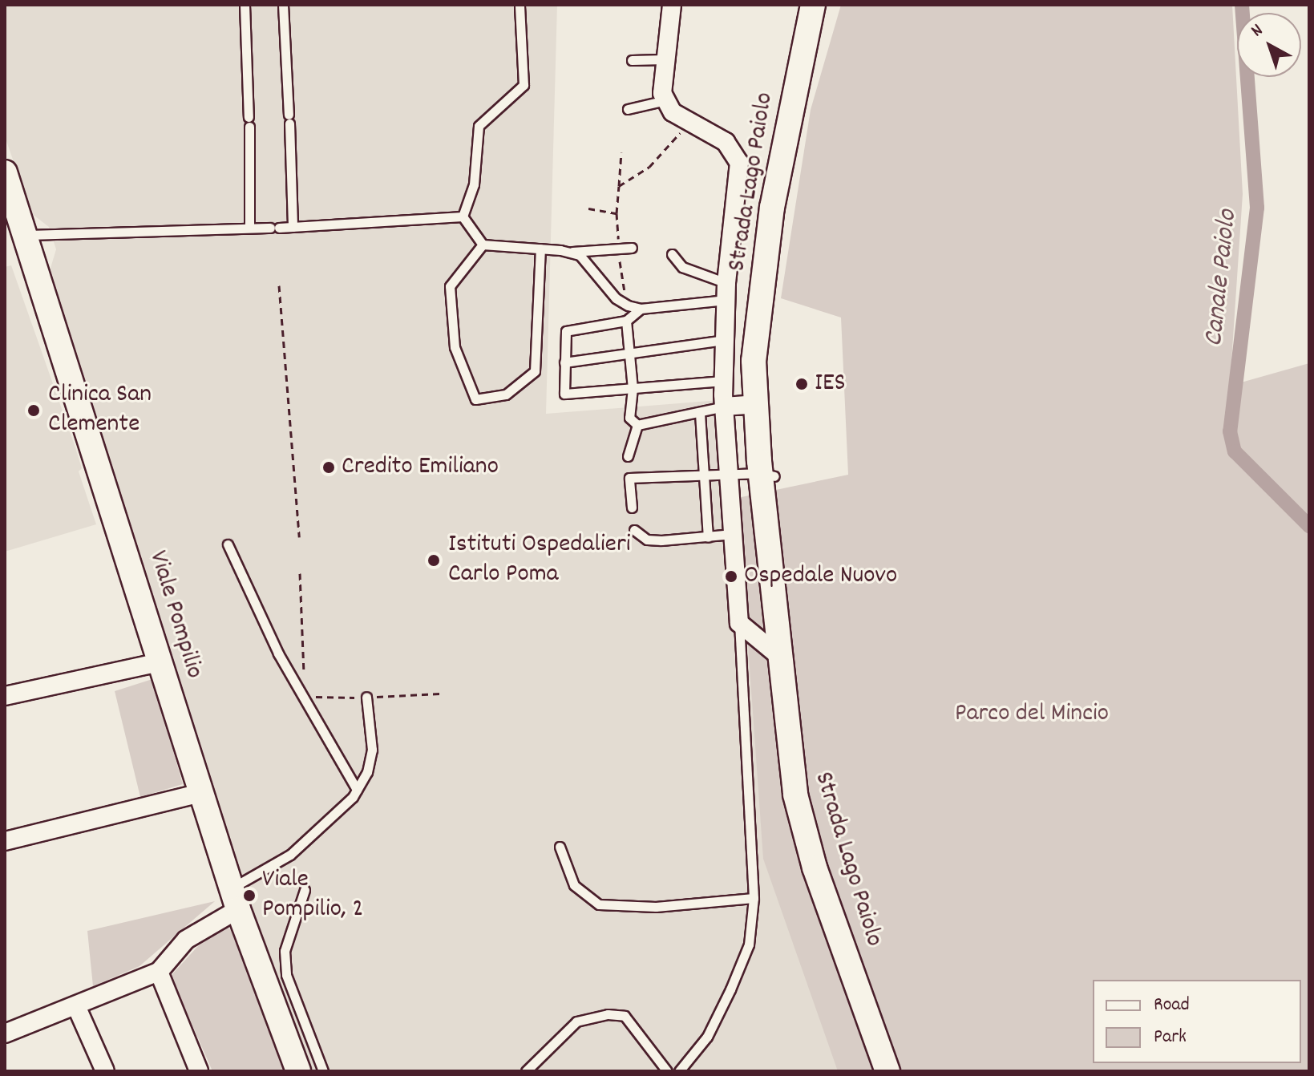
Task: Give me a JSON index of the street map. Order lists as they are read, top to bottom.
{
  "streets": {
    "street": ["Strada Lago Paiolo", "Viale Pompilio"]
  },
  "water": ["Canale Paiolo"],
  "parks": ["Parco del Mincio"],
  "places": [
    "IES",
    "Clinica San Clemente",
    "Credito Emiliano",
    "Istituti Ospedalieri Carlo Poma",
    "Ospedale Nuovo",
    "Viale Pompilio, 2"
  ],
  "legend": ["Road", "Park"],
  "north": "top left"
}
